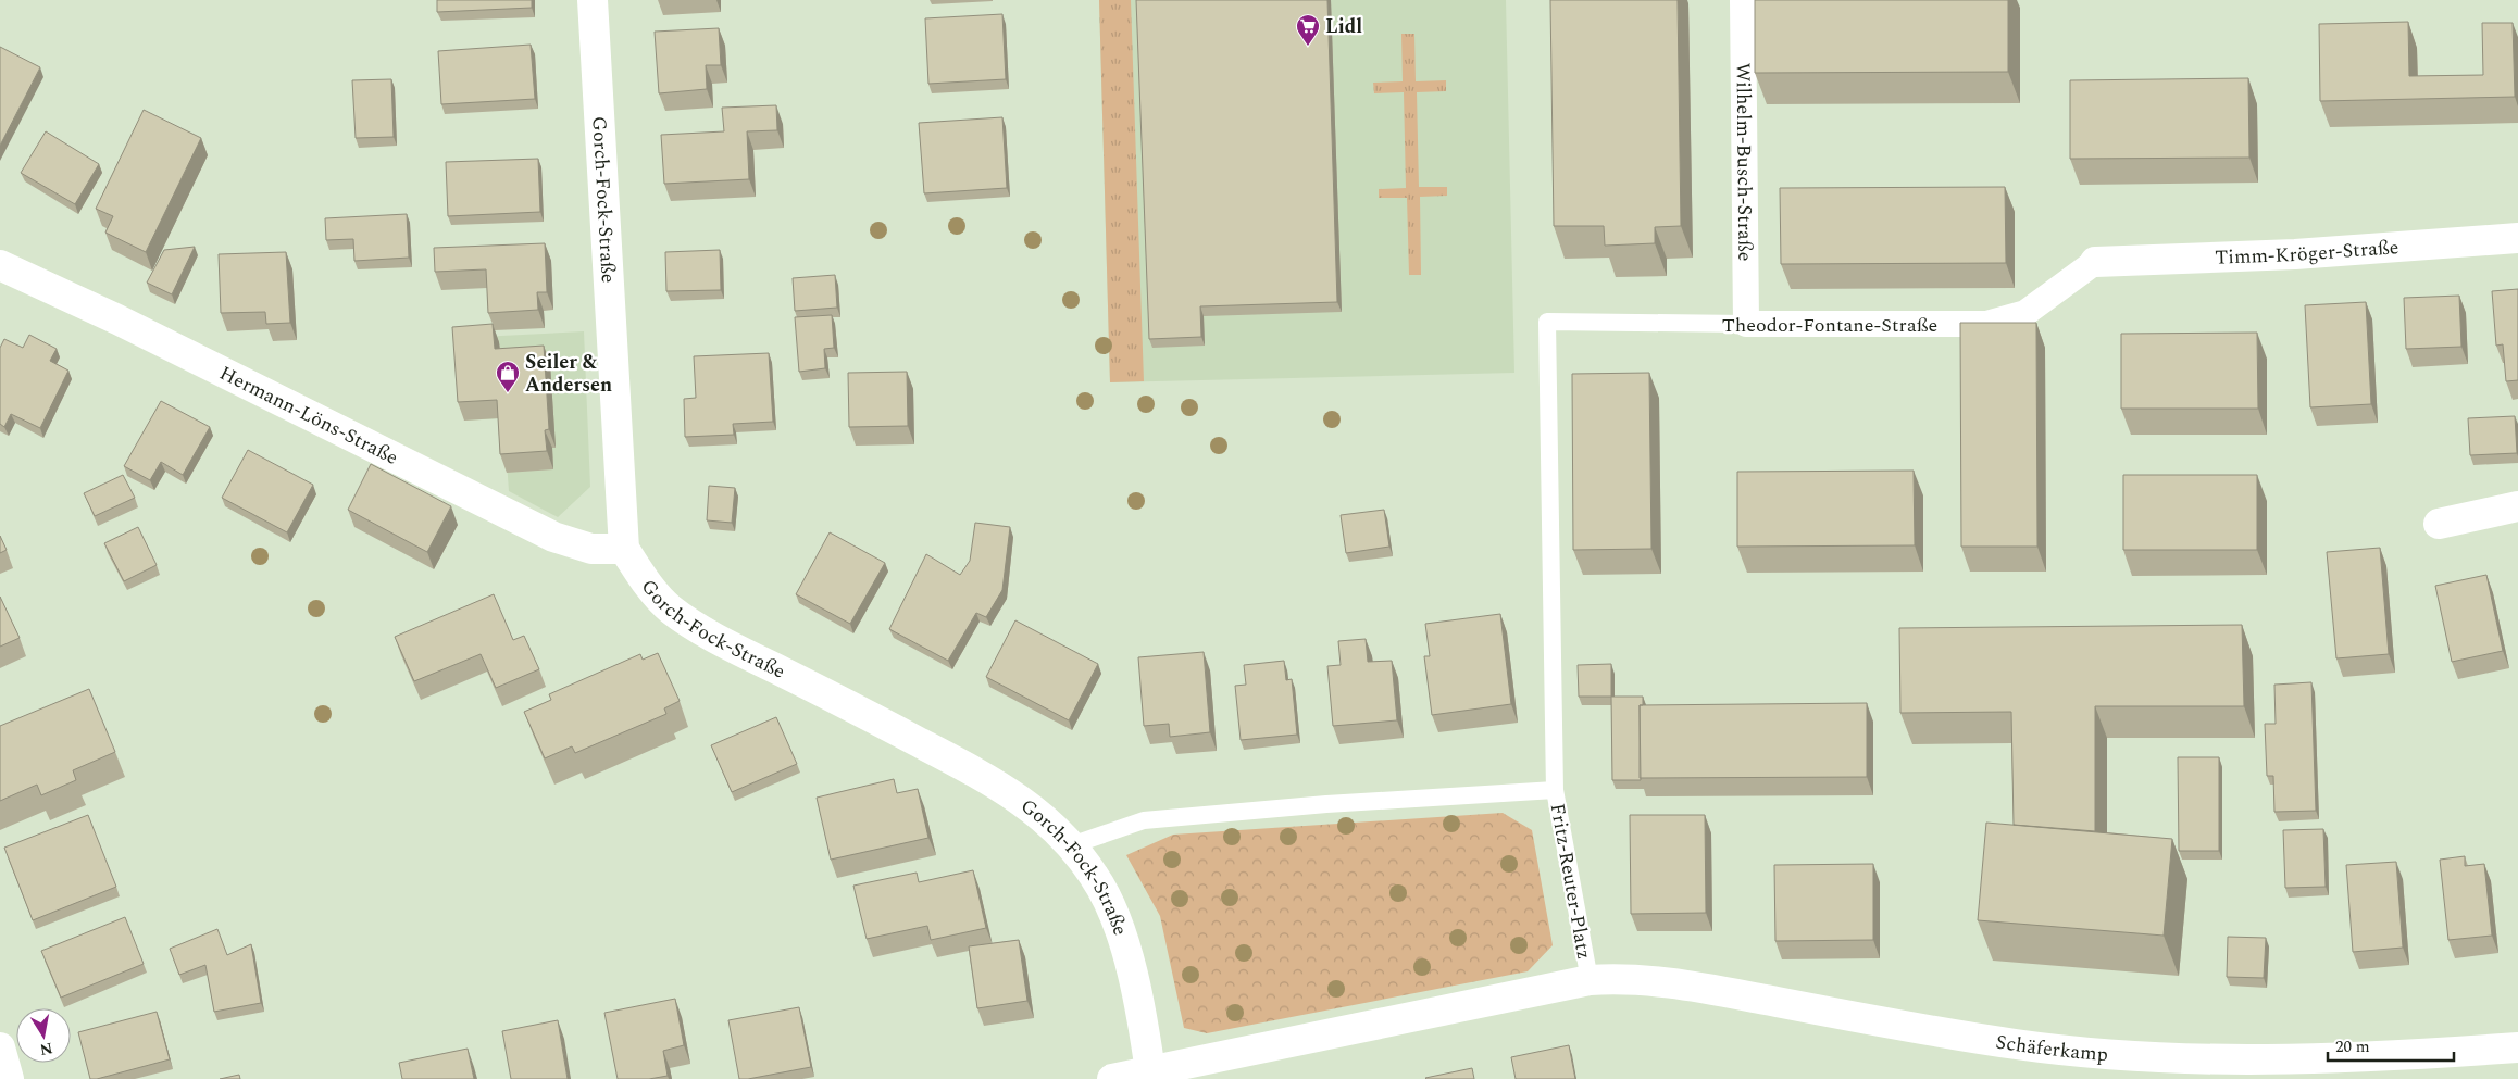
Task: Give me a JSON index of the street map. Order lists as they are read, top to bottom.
{
  "streets": {
    "street": [
      "Wilhelm-Busch-Straße",
      "Gorch-Fock-Straße",
      "Timm-Kröger-Straße",
      "Theodor-Fontane-Straße",
      "Hermann-Löns-Straße",
      "Fritz-Reuter-Platz",
      "Schäferkamp"
    ]
  },
  "crossings": [
    ["Wilhelm-Busch-Straße", "Theodor-Fontane-Straße"],
    ["Gorch-Fock-Straße", "Hermann-Löns-Straße"],
    ["Gorch-Fock-Straße", "Fritz-Reuter-Platz"],
    ["Timm-Kröger-Straße", "Theodor-Fontane-Straße"],
    ["Theodor-Fontane-Straße", "Fritz-Reuter-Platz"],
    ["Fritz-Reuter-Platz", "Schäferkamp"]
  ],
  "places": {
    "supermarket": ["Lidl"],
    "shop": ["Seiler & Andersen"]
  },
  "scale_bar": "20 m",
  "north": "bottom"
}
